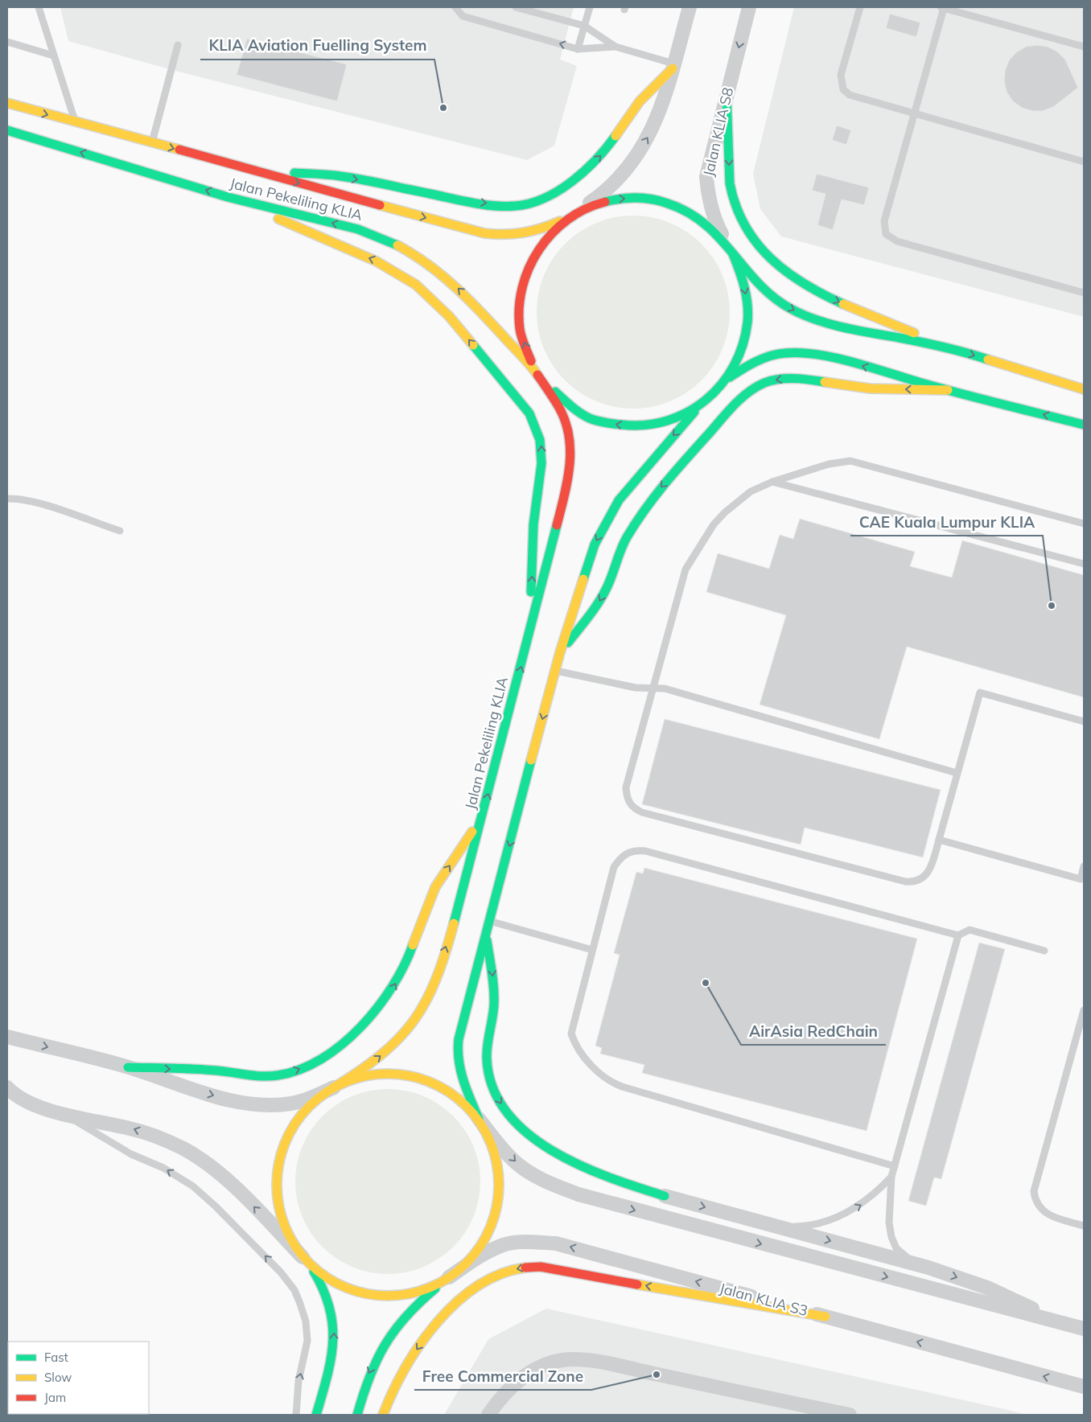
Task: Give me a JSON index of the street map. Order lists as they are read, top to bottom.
{
  "streets": {
    "main road": ["Jalan Pekeliling KLIA"],
    "street": ["Jalan KLIA S8", "Jalan KLIA S3"]
  },
  "crossings": [
    ["Jalan KLIA S8", "Jalan Pekeliling KLIA"],
    ["Jalan Pekeliling KLIA", "Jalan KLIA S3"]
  ],
  "places": [
    "KLIA Aviation Fuelling System",
    "CAE Kuala Lumpur KLIA",
    "AirAsia RedChain",
    "Free Commercial Zone"
  ],
  "legend": ["Fast", "Slow", "Jam"]
}
